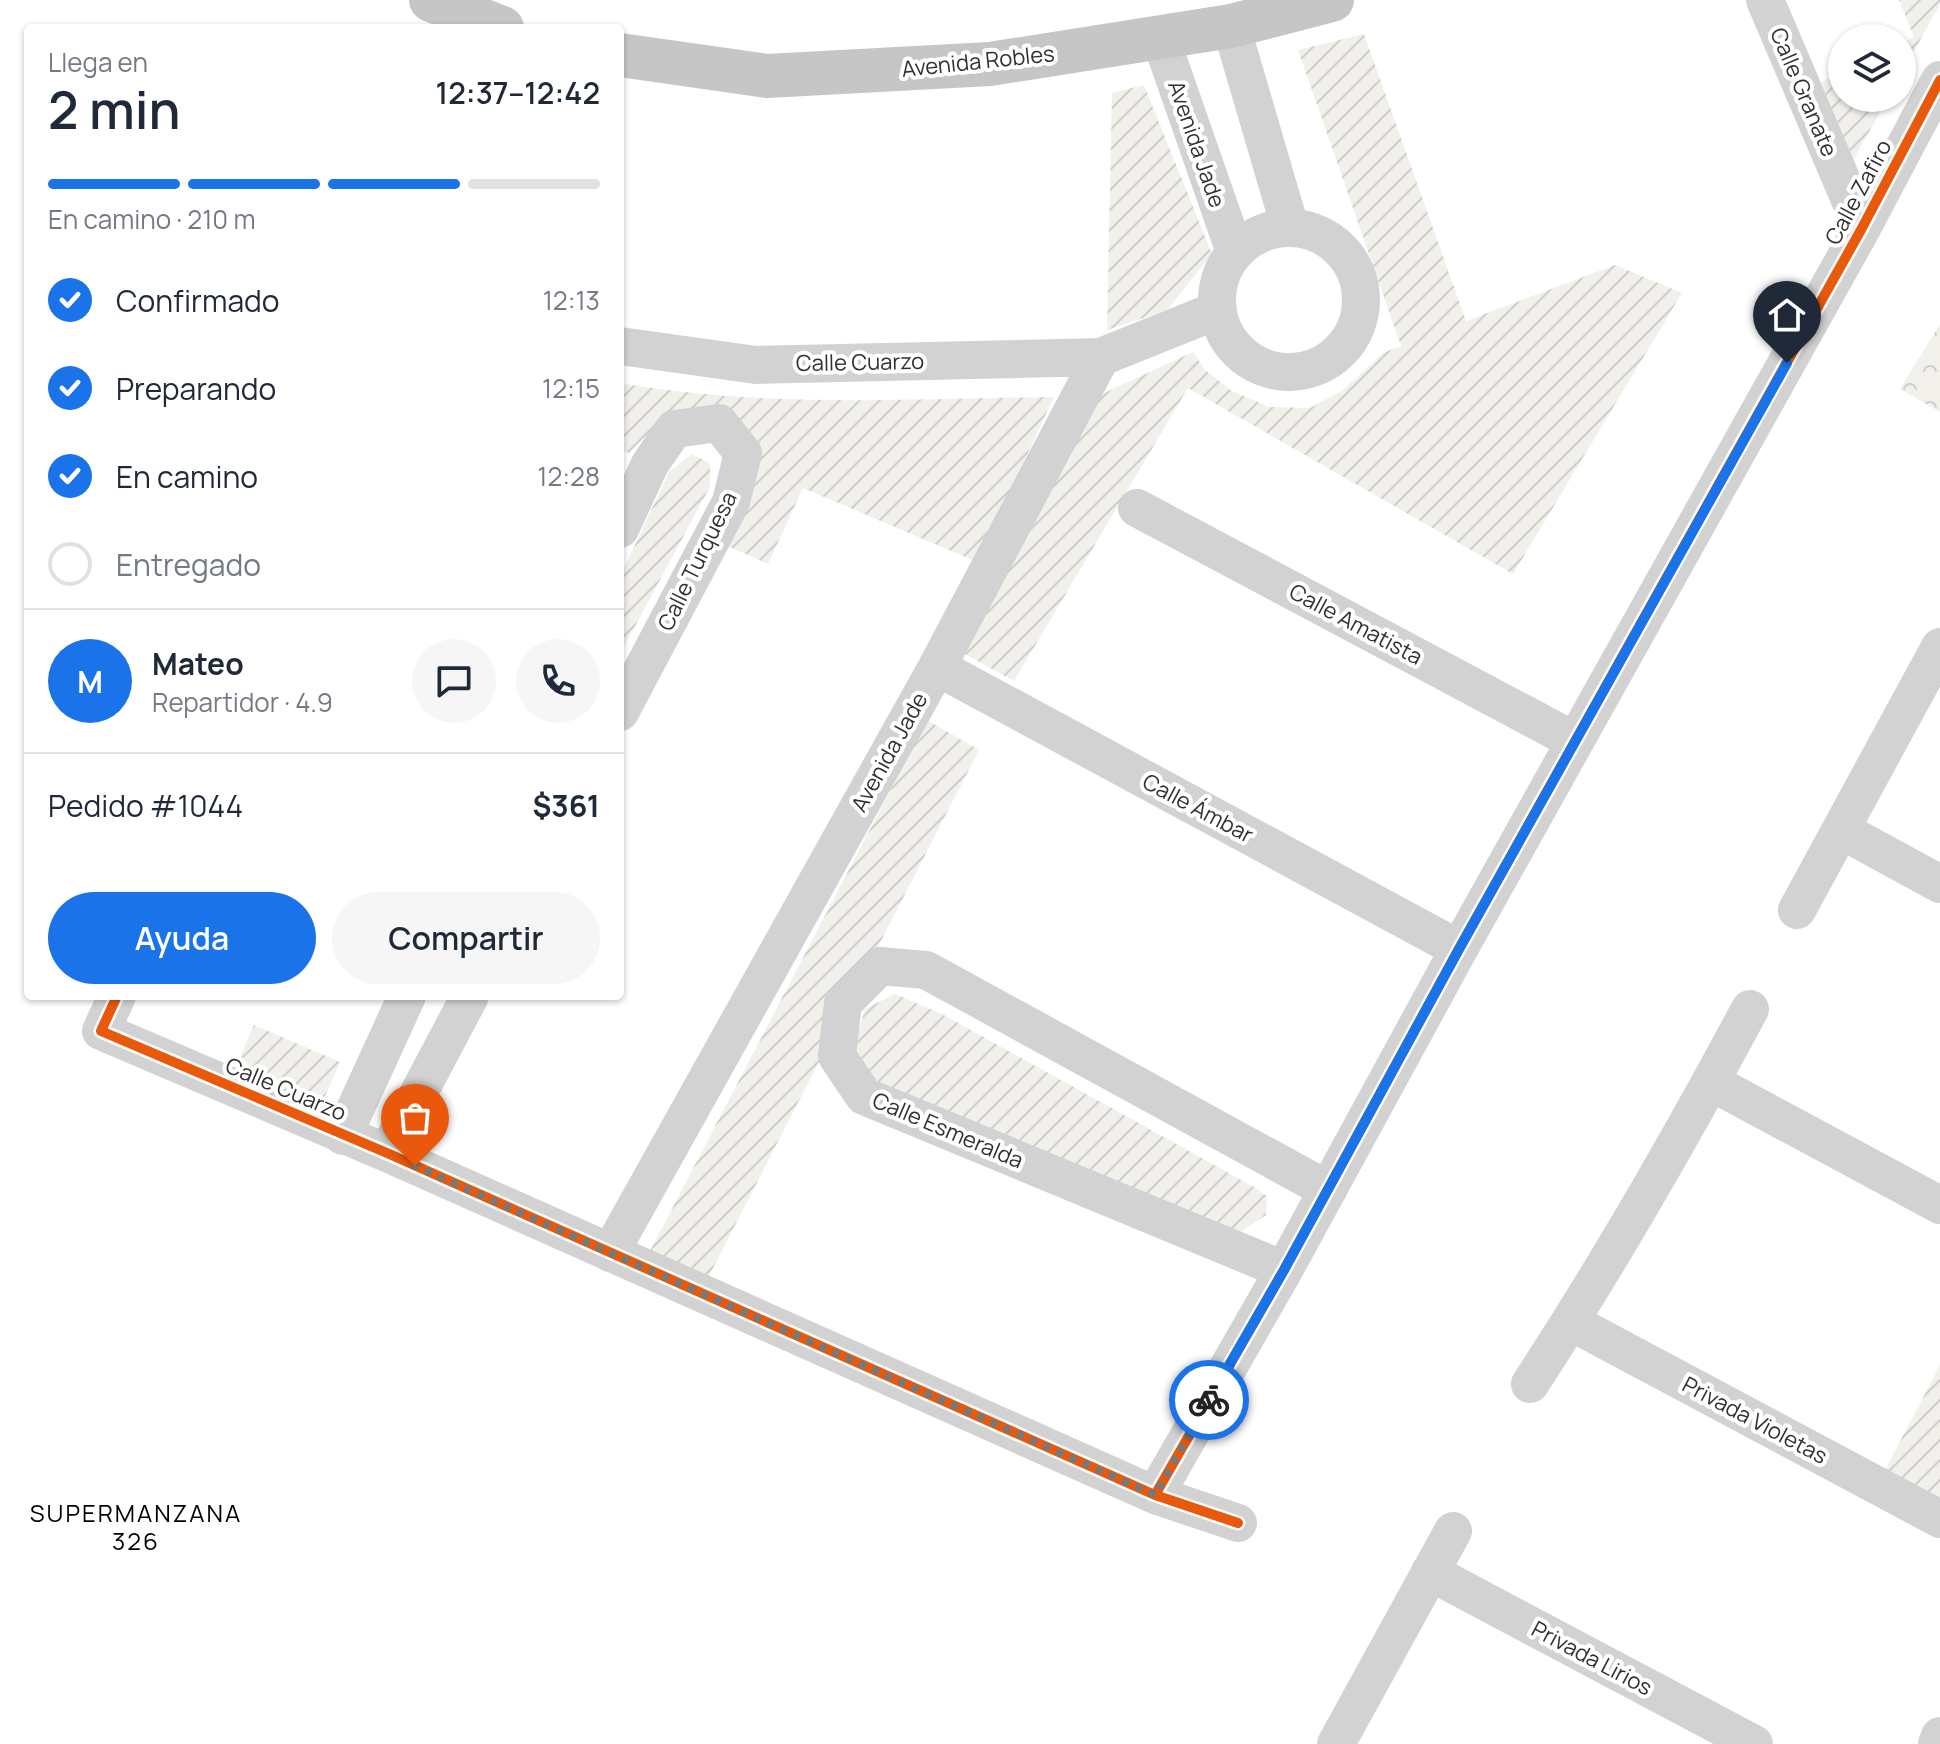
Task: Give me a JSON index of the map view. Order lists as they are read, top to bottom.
{
  "streets": {
    "main road": ["Avenida Robles"],
    "street": [
      "Calle Granate",
      "Avenida Jade",
      "Calle Zafiro",
      "Calle Cuarzo",
      "Calle Turquesa",
      "Calle Amatista",
      "Calle Ámbar",
      "Calle Esmeralda",
      "Privada Violetas",
      "Privada Lirios"
    ]
  },
  "crossings": [
    ["Avenida Robles", "Avenida Jade"],
    ["Calle Granate", "Calle Zafiro"],
    ["Avenida Jade", "Calle Cuarzo"],
    ["Avenida Jade", "Calle Ámbar"],
    ["Calle Zafiro", "Calle Cuarzo"],
    ["Calle Zafiro", "Calle Amatista"],
    ["Calle Zafiro", "Calle Ámbar"],
    ["Calle Zafiro", "Calle Esmeralda"]
  ],
  "districts": ["SUPERMANZANA 326"],
  "page": {
    "heading": ["2 min", "Llega en", "12:37–12:42"],
    "panel": [
      "Mateo",
      "Repartidor · 4.9",
      "Pedido #1044",
      "$361"
    ],
    "bar": "En camino · 210 m",
    "list": [
      ["Confirmado", "12:13"],
      ["Preparando", "12:15"],
      ["En camino", "12:28"],
      "Entregado"
    ],
    "round": "M",
    "buttons": ["Ayuda", "Compartir"]
  }
}
